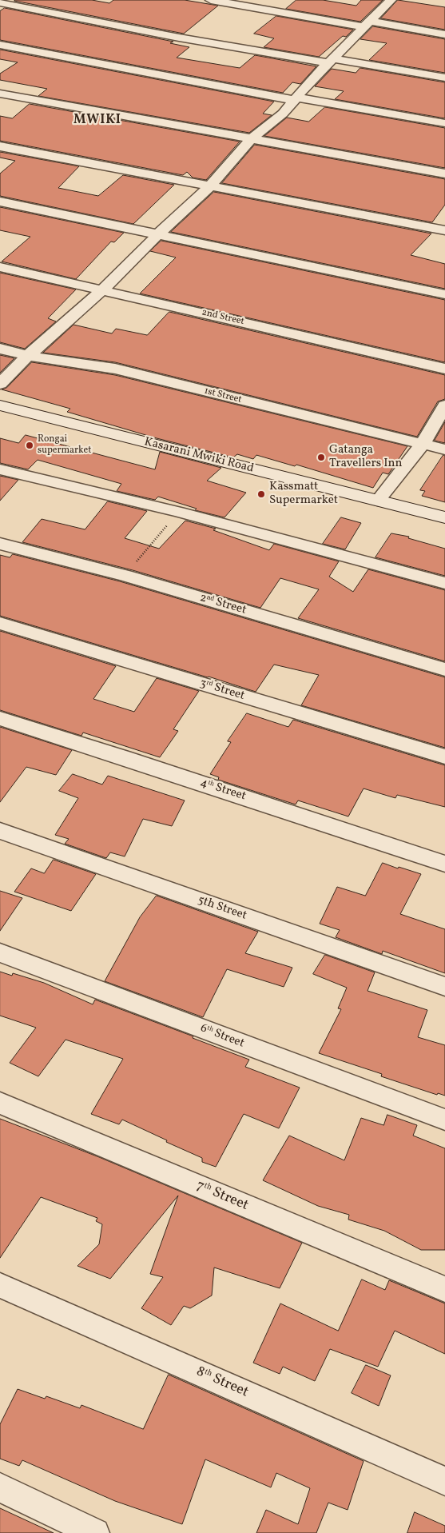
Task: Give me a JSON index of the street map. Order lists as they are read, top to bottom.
{
  "streets": {
    "main road": ["Kasarani Mwiki Road"],
    "street": [
      "2nd Street",
      "1st Street",
      "2ⁿᵈ Street",
      "3ʳᵈ Street",
      "4ᵗʰ Street",
      "5th Street",
      "6ᵗʰ Street",
      "7ᵗʰ Street",
      "8ᵗʰ Street"
    ]
  },
  "districts": ["MWIKI"],
  "places": ["Rongai supermarket", "Gatanga Travellers Inn", "Kassmatt Supermarket"]
}
